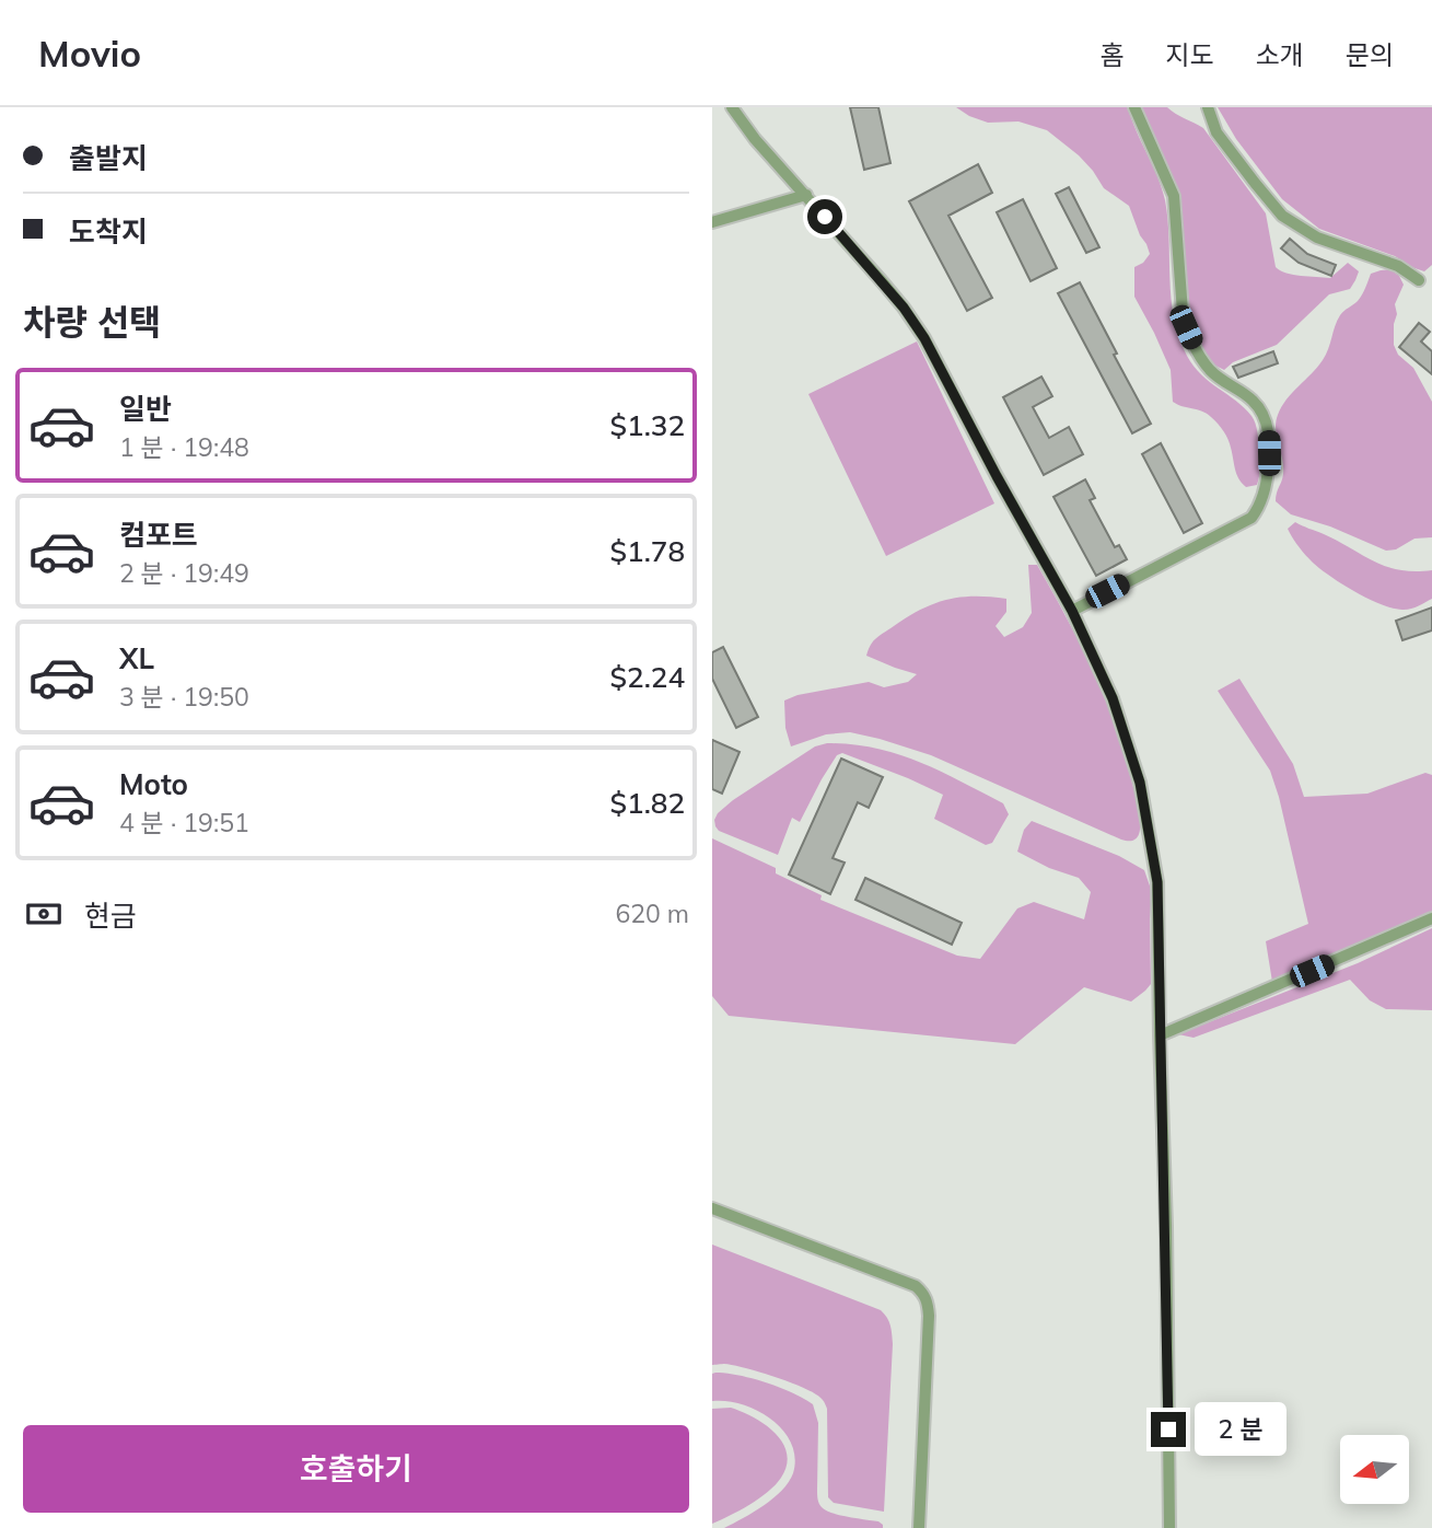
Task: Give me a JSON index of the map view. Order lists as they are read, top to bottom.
{
  "north": "left",
  "page": {
    "header": "Movio",
    "nav": [
      "홈",
      "지도",
      "소개",
      "문의"
    ],
    "banner": ["출발지", "도착지"],
    "heading": "차량 선택",
    "list": [
      {
        "name": "일반",
        "note": "1 분 · 19:48",
        "value": "$1.32"
      },
      {
        "name": "컴포트",
        "note": "2 분 · 19:49",
        "value": "$1.78"
      },
      {
        "name": "XL",
        "note": "3 분 · 19:50",
        "value": "$2.24"
      },
      {
        "name": "Moto",
        "note": "4 분 · 19:51",
        "value": "$1.82"
      }
    ],
    "pay": ["현금", "620 m"],
    "bubble": "2 분",
    "buttons": "호출하기"
  }
}
